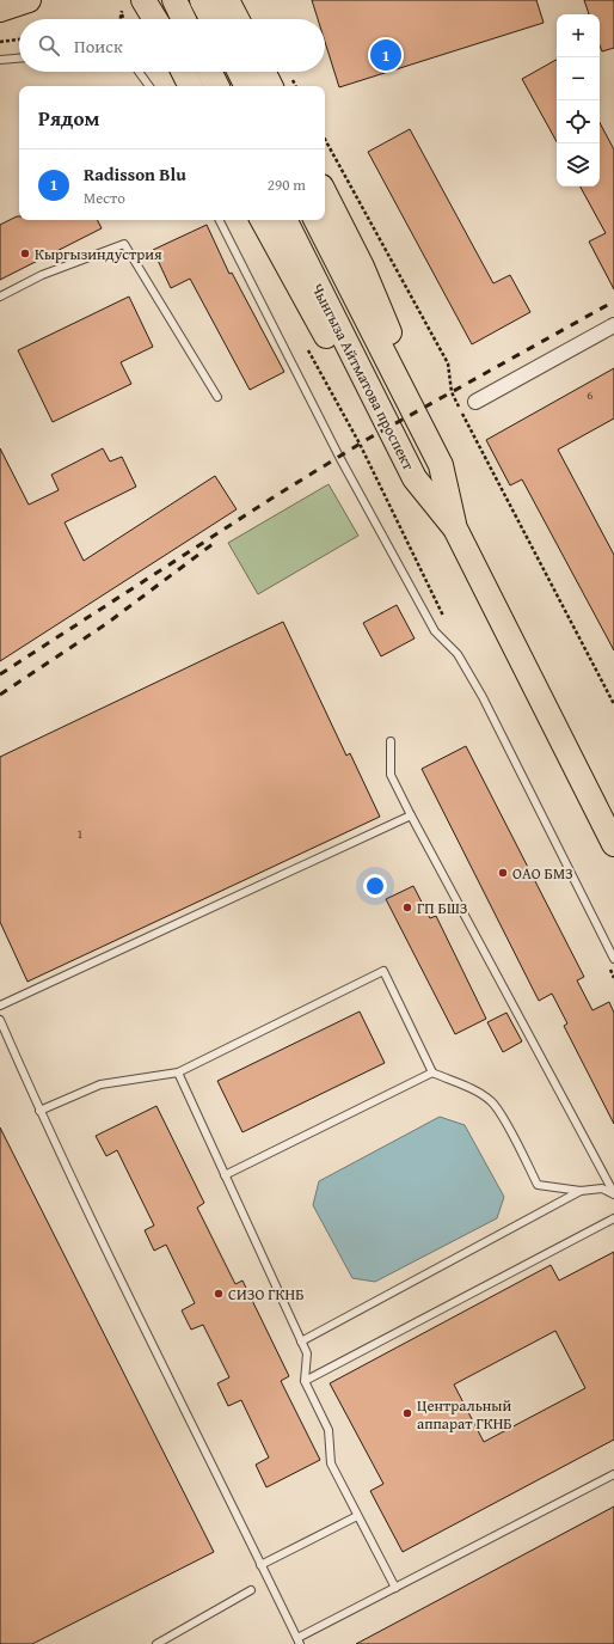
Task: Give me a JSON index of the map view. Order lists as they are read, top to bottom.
{
  "streets": {
    "main road": ["Чынгыза Айтматова проспект"]
  },
  "places": [
    "Кыргызиндустрия",
    "ОАО БМЗ",
    "ГП БШЗ",
    "СИЗО ГКНБ",
    "Центральный аппарат ГКНБ"
  ],
  "house_numbers": ["6", "1"],
  "page": {
    "map_buttons": ["+", "−"],
    "search": "Поиск",
    "pins": "1",
    "heading": "Рядом",
    "list": [
      {
        "mark": "1",
        "name": "Radisson Blu",
        "note": "Место",
        "value": "290 m"
      }
    ]
  }
}
